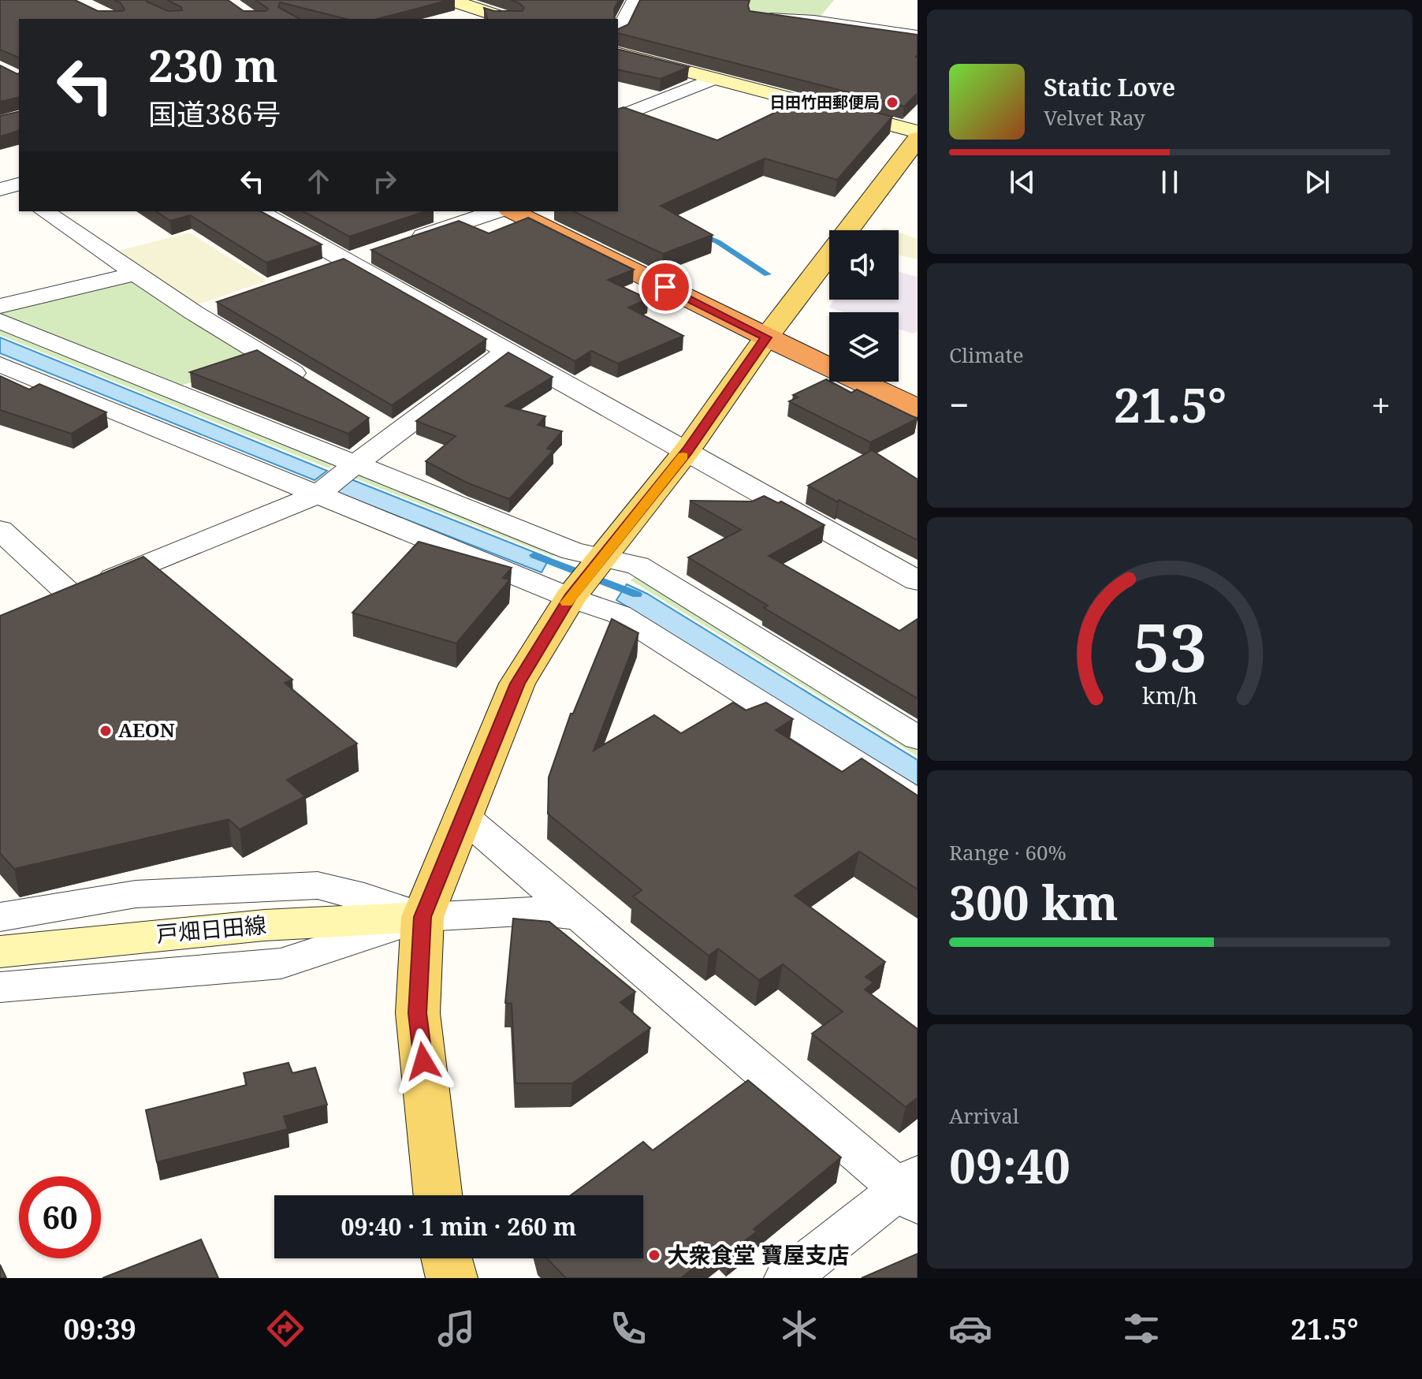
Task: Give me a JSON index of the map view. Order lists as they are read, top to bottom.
{
  "streets": {
    "street": ["戸畑日田線"]
  },
  "places": ["日田竹田郵便局", "AEON", "大衆食堂 寶屋支店"],
  "page": {
    "turn": ["230 m", "国道386号"],
    "song": ["Static Love", "Velvet Ray"],
    "tile": [
      "Climate",
      ["Range · 60%", "300 km"],
      ["Arrival", "09:40"]
    ],
    "heat": ["−", "21.5°", "+"],
    "limit": "60",
    "trip": "09:40 · 1 min · 260 m",
    "tabs": ["09:39", "21.5°"],
    "gauge": ["53", "km/h"]
  }
}
